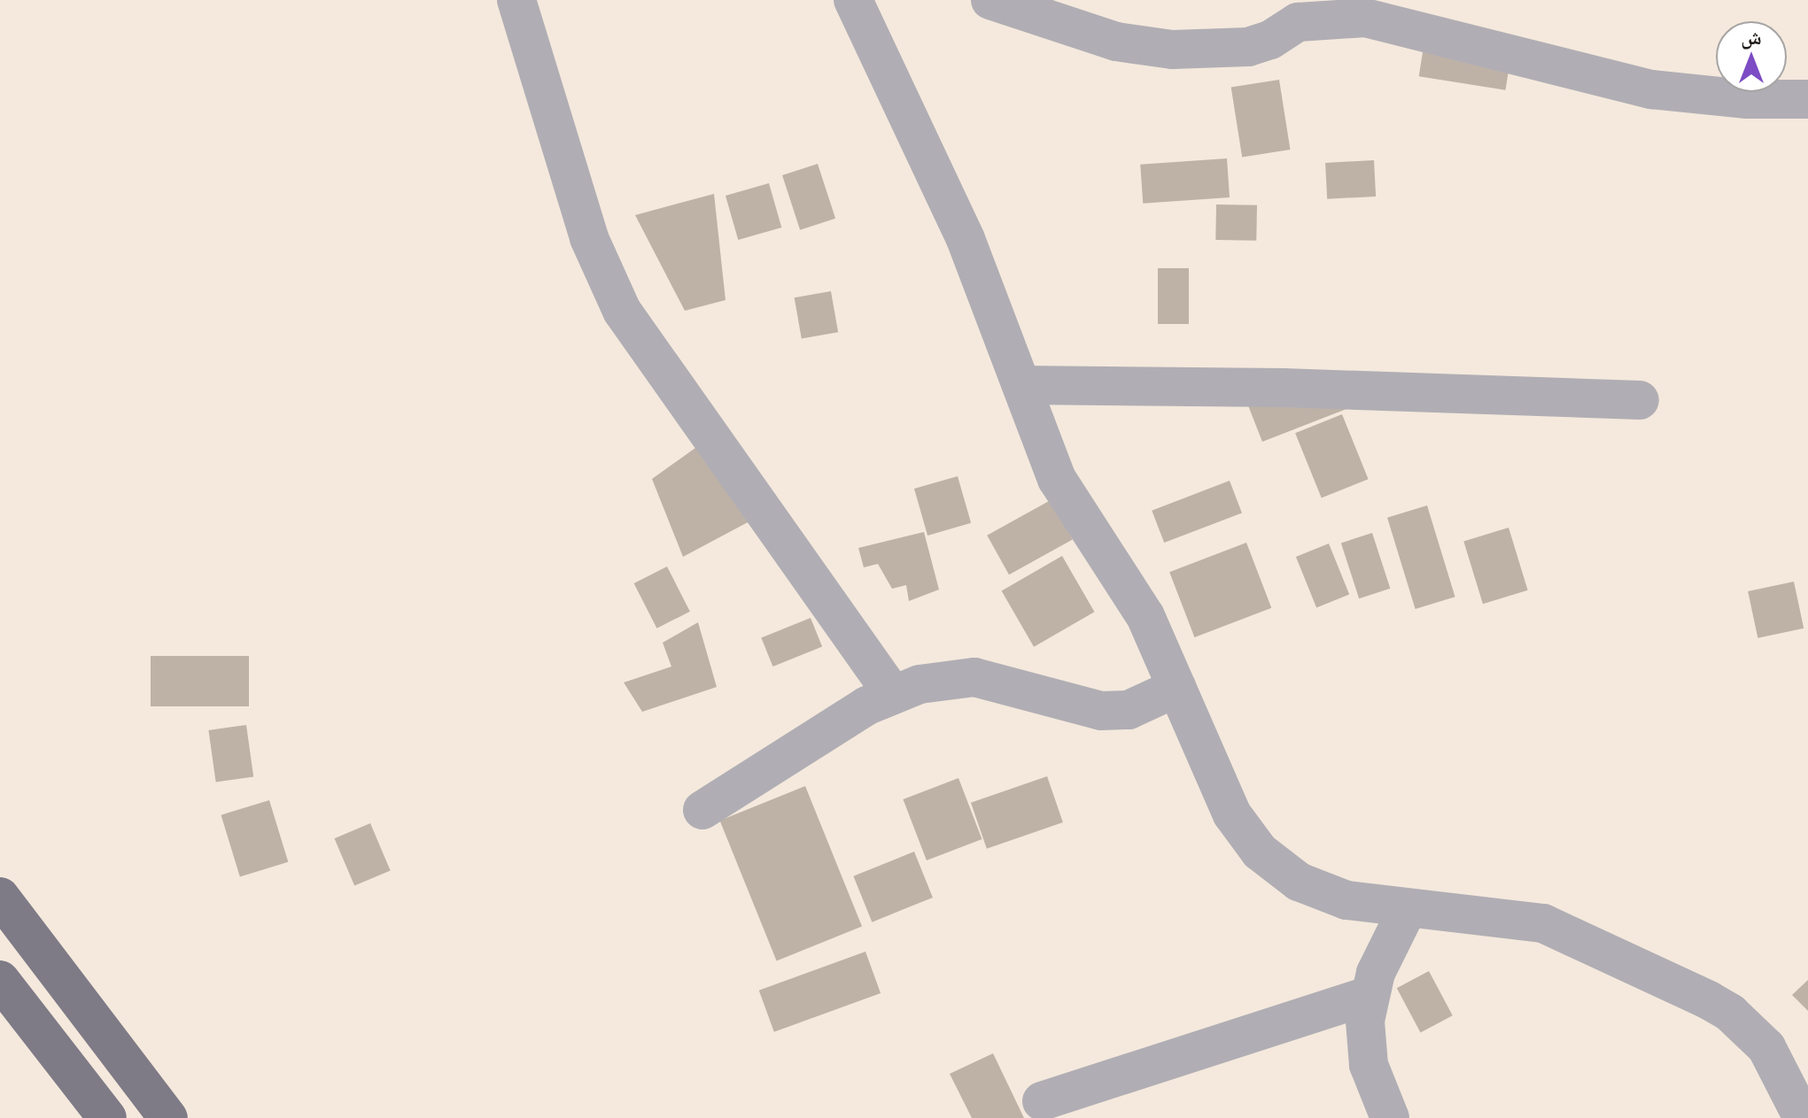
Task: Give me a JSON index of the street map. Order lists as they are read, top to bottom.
{
  "north": "top"
}
